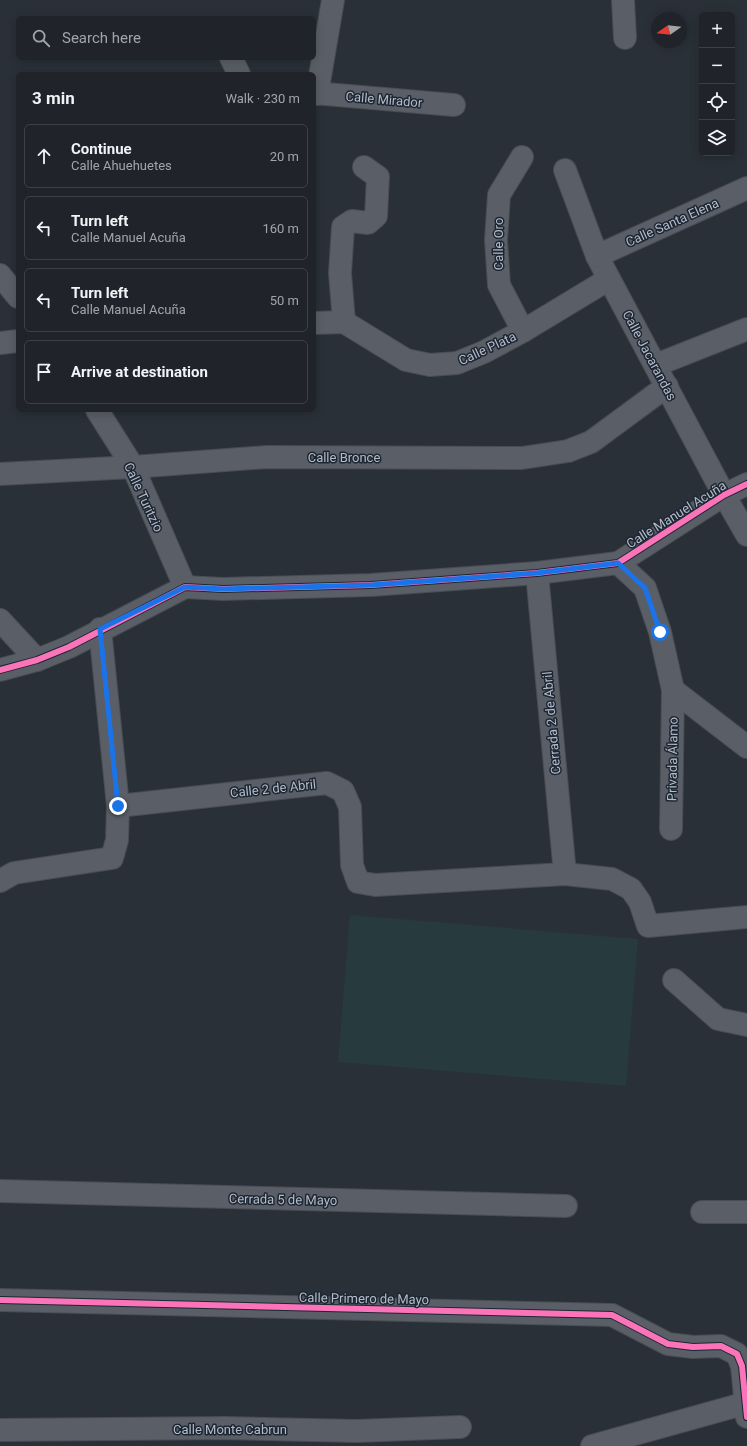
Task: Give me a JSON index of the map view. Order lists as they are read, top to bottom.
{
  "streets": {
    "street": [
      "Calle Mirador",
      "Calle Santa Elena",
      "Calle Oro",
      "Calle Plata",
      "Calle Jacarandas",
      "Calle Bronce",
      "Calle Turitzio",
      "Calle Manuel Acuña",
      "Cerrada 2 de Abril",
      "Privada Álamo",
      "Calle 2 de Abril",
      "Cerrada 5 de Mayo",
      "Calle Primero de Mayo",
      "Calle Monte Cabrun"
    ]
  },
  "crossings": [
    ["Calle Santa Elena", "Calle Jacarandas"],
    ["Calle Oro", "Calle Plata"],
    ["Calle Plata", "Calle Jacarandas"],
    ["Calle Jacarandas", "Calle Bronce"],
    ["Calle Jacarandas", "Calle Manuel Acuña"],
    ["Calle Bronce", "Calle Turitzio"],
    ["Calle Turitzio", "Calle Manuel Acuña"],
    ["Calle Manuel Acuña", "Cerrada 2 de Abril"],
    ["Calle Manuel Acuña", "Privada Álamo"],
    ["Cerrada 2 de Abril", "Calle 2 de Abril"]
  ],
  "north": "left",
  "page": {
    "map_buttons": ["+", "−"],
    "search": "Search here",
    "heading": ["3 min", "Walk · 230 m"],
    "list": [
      ["Continue", "Calle Ahuehuetes", "20 m"],
      ["Turn left", "Calle Manuel Acuña", "160 m"],
      ["Turn left", "Calle Manuel Acuña", "50 m"],
      "Arrive at destination"
    ]
  }
}
